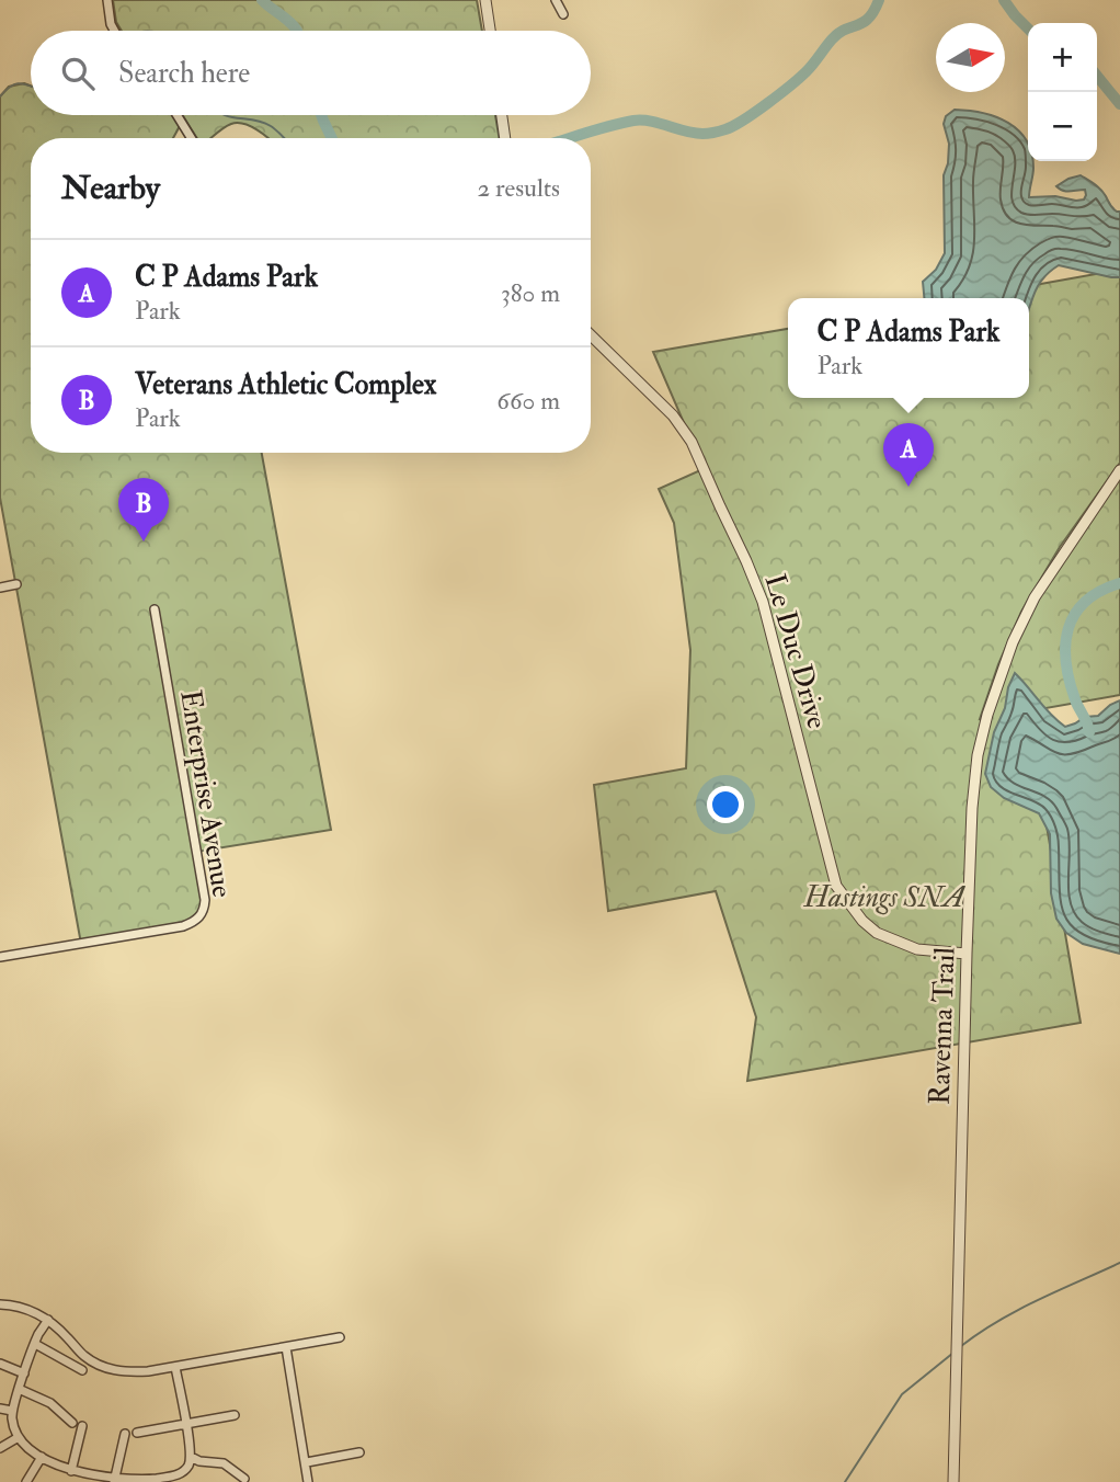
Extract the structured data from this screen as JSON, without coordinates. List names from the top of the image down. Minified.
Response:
{"streets":{"street":["Le Duc Drive","Enterprise Avenue","Ravenna Trail"]},"crossings":[["Le Duc Drive","Ravenna Trail"]],"parks":["Hastings SNA"],"north":"right","page":{"map_buttons":["+","−"],"search":"Search here","heading":["Nearby","2 results"],"list":[{"mark":"A","name":"C P Adams Park","note":"Park","value":"380 m"},{"mark":"B","name":"Veterans Athletic Complex","note":"Park","value":"660 m"}],"popup":["C P Adams Park","Park"],"pins":["A","B"]}}
